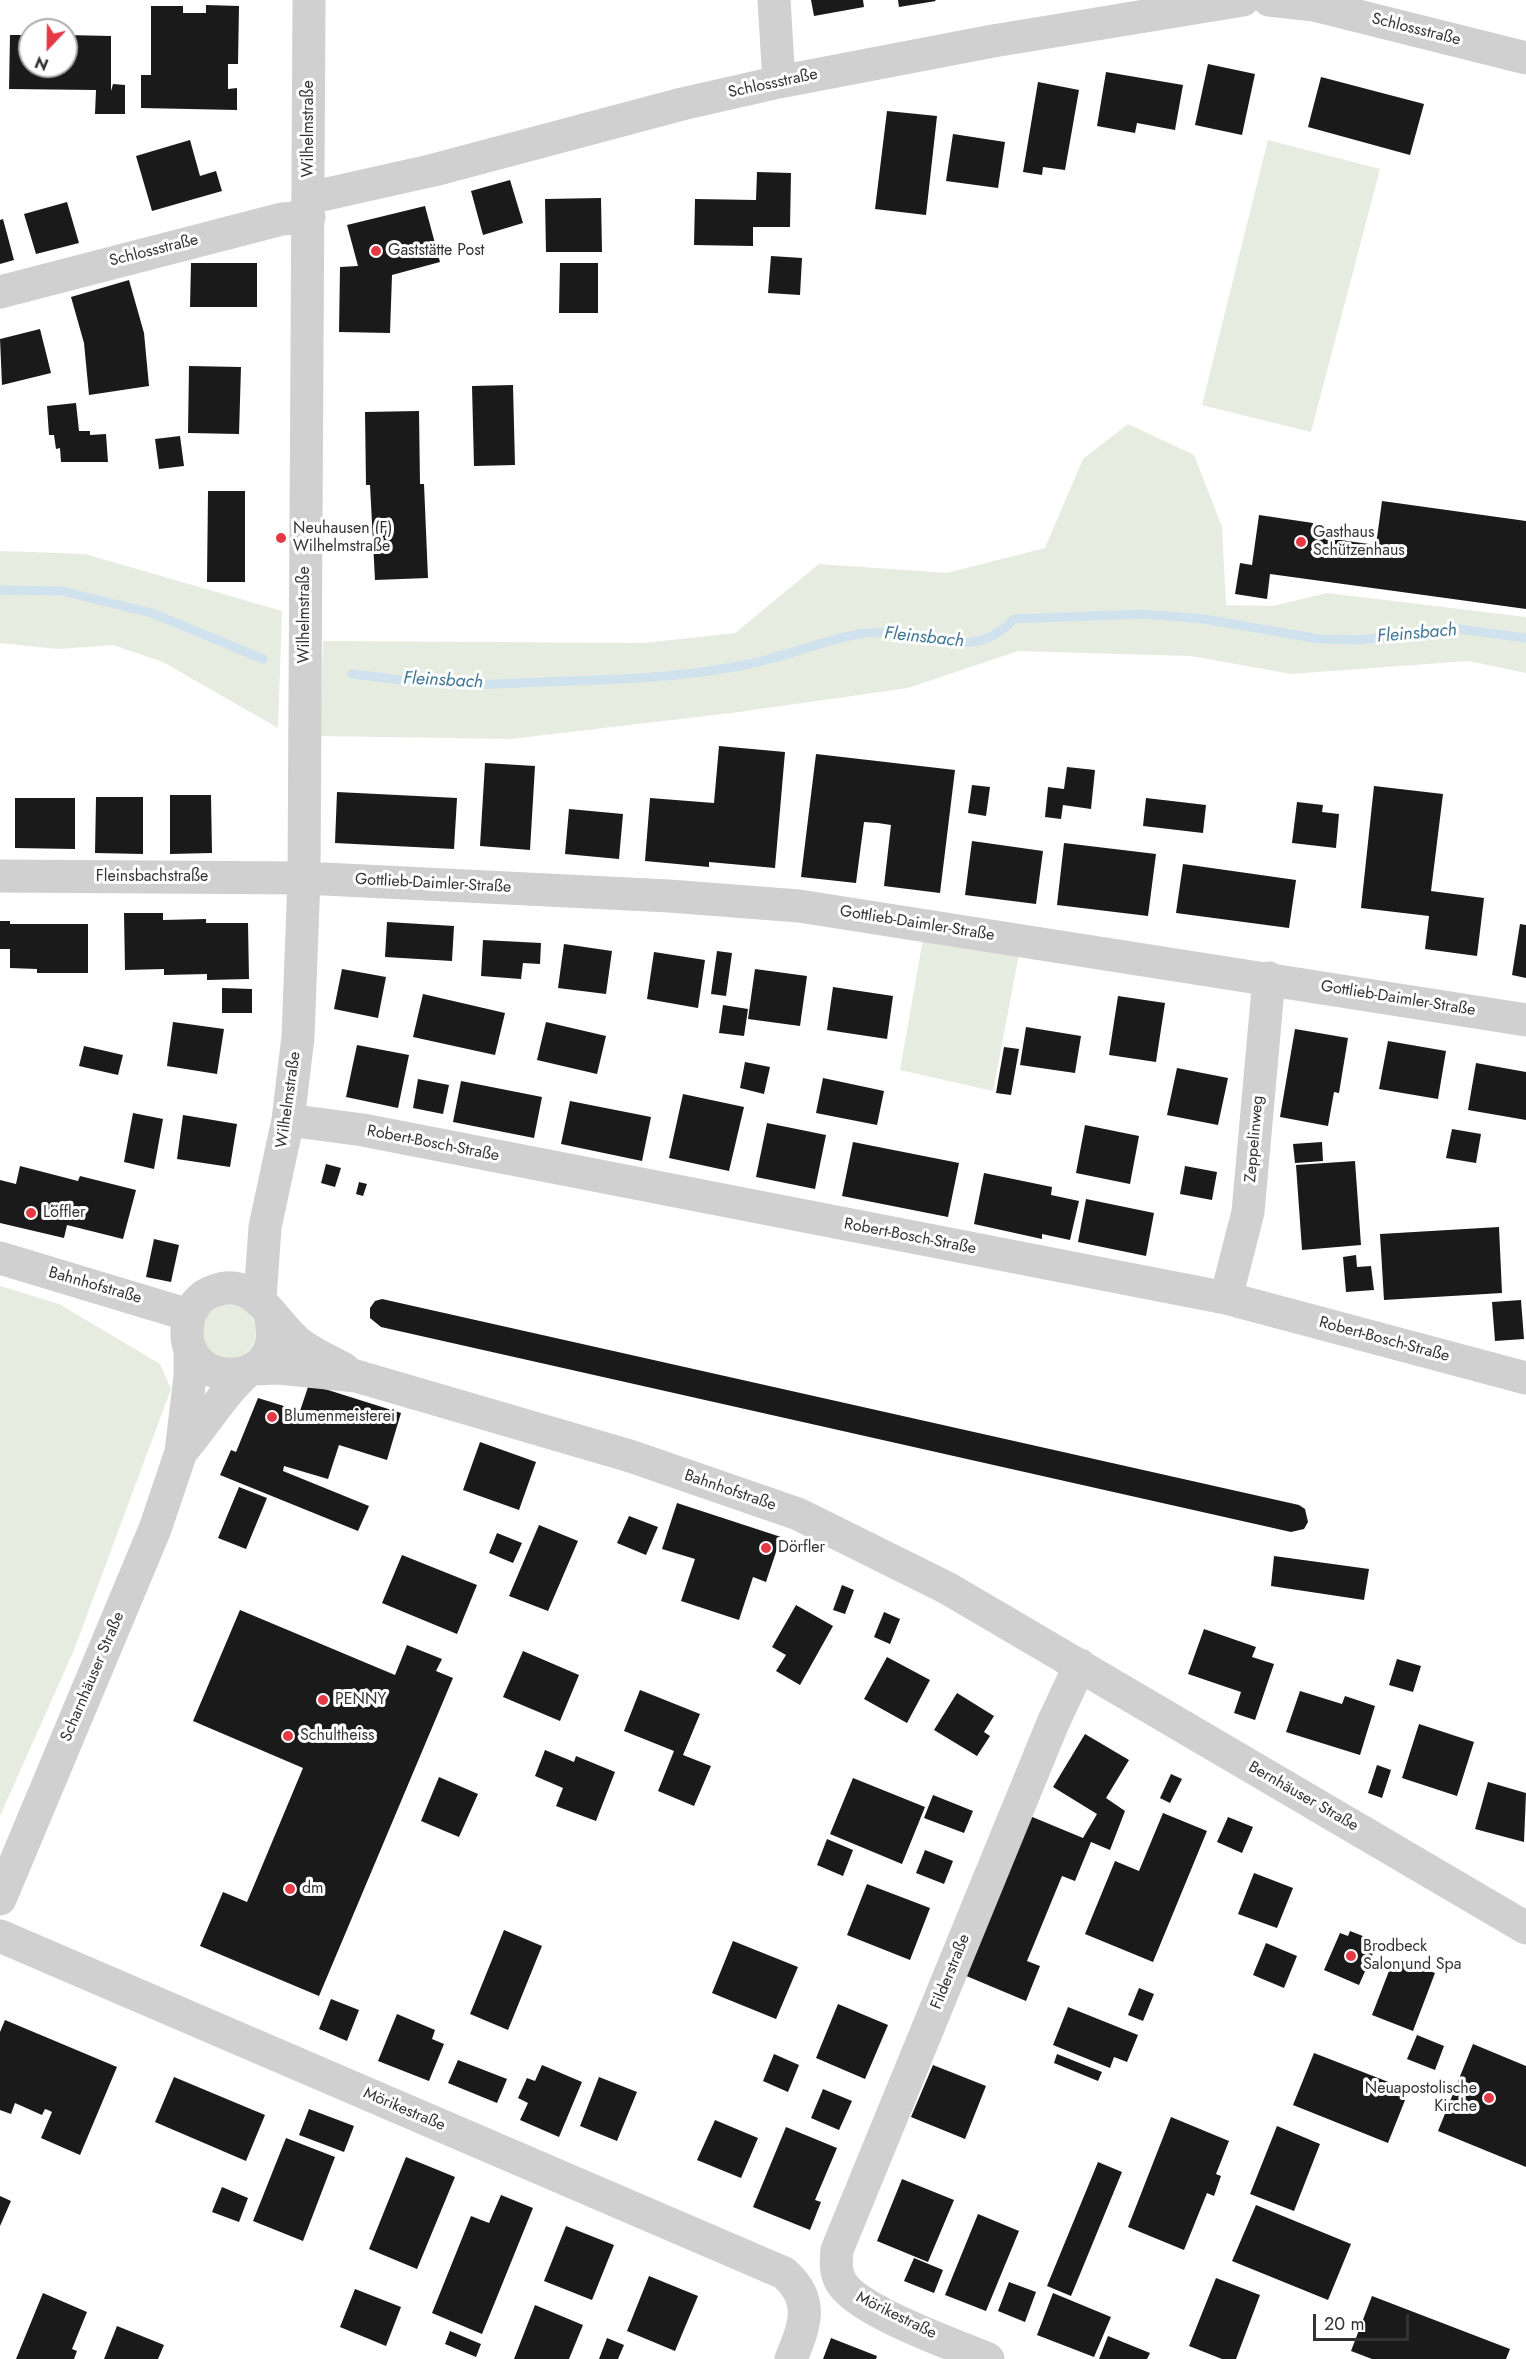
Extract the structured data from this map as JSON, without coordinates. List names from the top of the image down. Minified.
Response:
{"streets":{"street":["Schlossstraße","Wilhelmstraße","Fleinsbachstraße","Gottlieb-Daimler-Straße","Zeppelinweg","Robert-Bosch-Straße","Bahnhofstraße","Scharnhäuser Straße","Bernhäuser Straße","Filderstraße","Mörikestraße"]},"crossings":[["Schlossstraße","Wilhelmstraße"],["Wilhelmstraße","Fleinsbachstraße"],["Wilhelmstraße","Gottlieb-Daimler-Straße"],["Wilhelmstraße","Robert-Bosch-Straße"],["Wilhelmstraße","Bahnhofstraße"],["Wilhelmstraße","Scharnhäuser Straße"],["Fleinsbachstraße","Gottlieb-Daimler-Straße"],["Gottlieb-Daimler-Straße","Zeppelinweg"],["Zeppelinweg","Robert-Bosch-Straße"],["Bahnhofstraße","Scharnhäuser Straße"],["Bahnhofstraße","Bernhäuser Straße"],["Bahnhofstraße","Filderstraße"],["Bernhäuser Straße","Filderstraße"],["Filderstraße","Mörikestraße"]],"water":["Fleinsbach"],"places":["Gaststätte Post","Neuhausen (F) Wilhelmstraße","Gasthaus Schützenhaus","Löffler","Blumenmeisterei","Dörfler","PENNY","Schultheiss","dm","Brodbeck Salon und Spa","Neuapostolische Kirche"],"scale_bar":"20 m","north":"bottom"}
